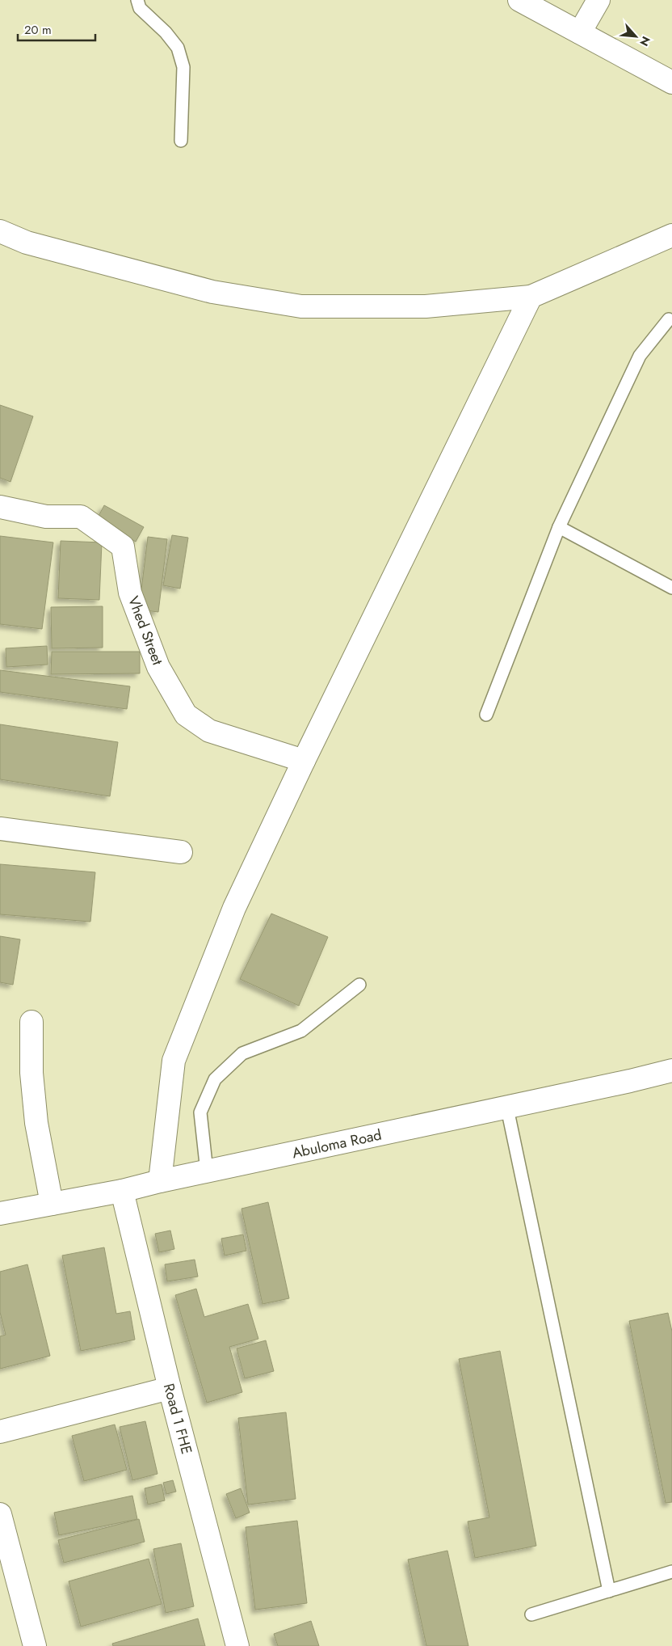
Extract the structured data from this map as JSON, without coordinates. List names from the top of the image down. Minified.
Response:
{"streets":{"street":["Vhed Street","Abuloma Road","Road 1 FHE"]},"crossings":[["Abuloma Road","Road 1 FHE"]],"scale_bar":"20 m","north":"bottom right"}
